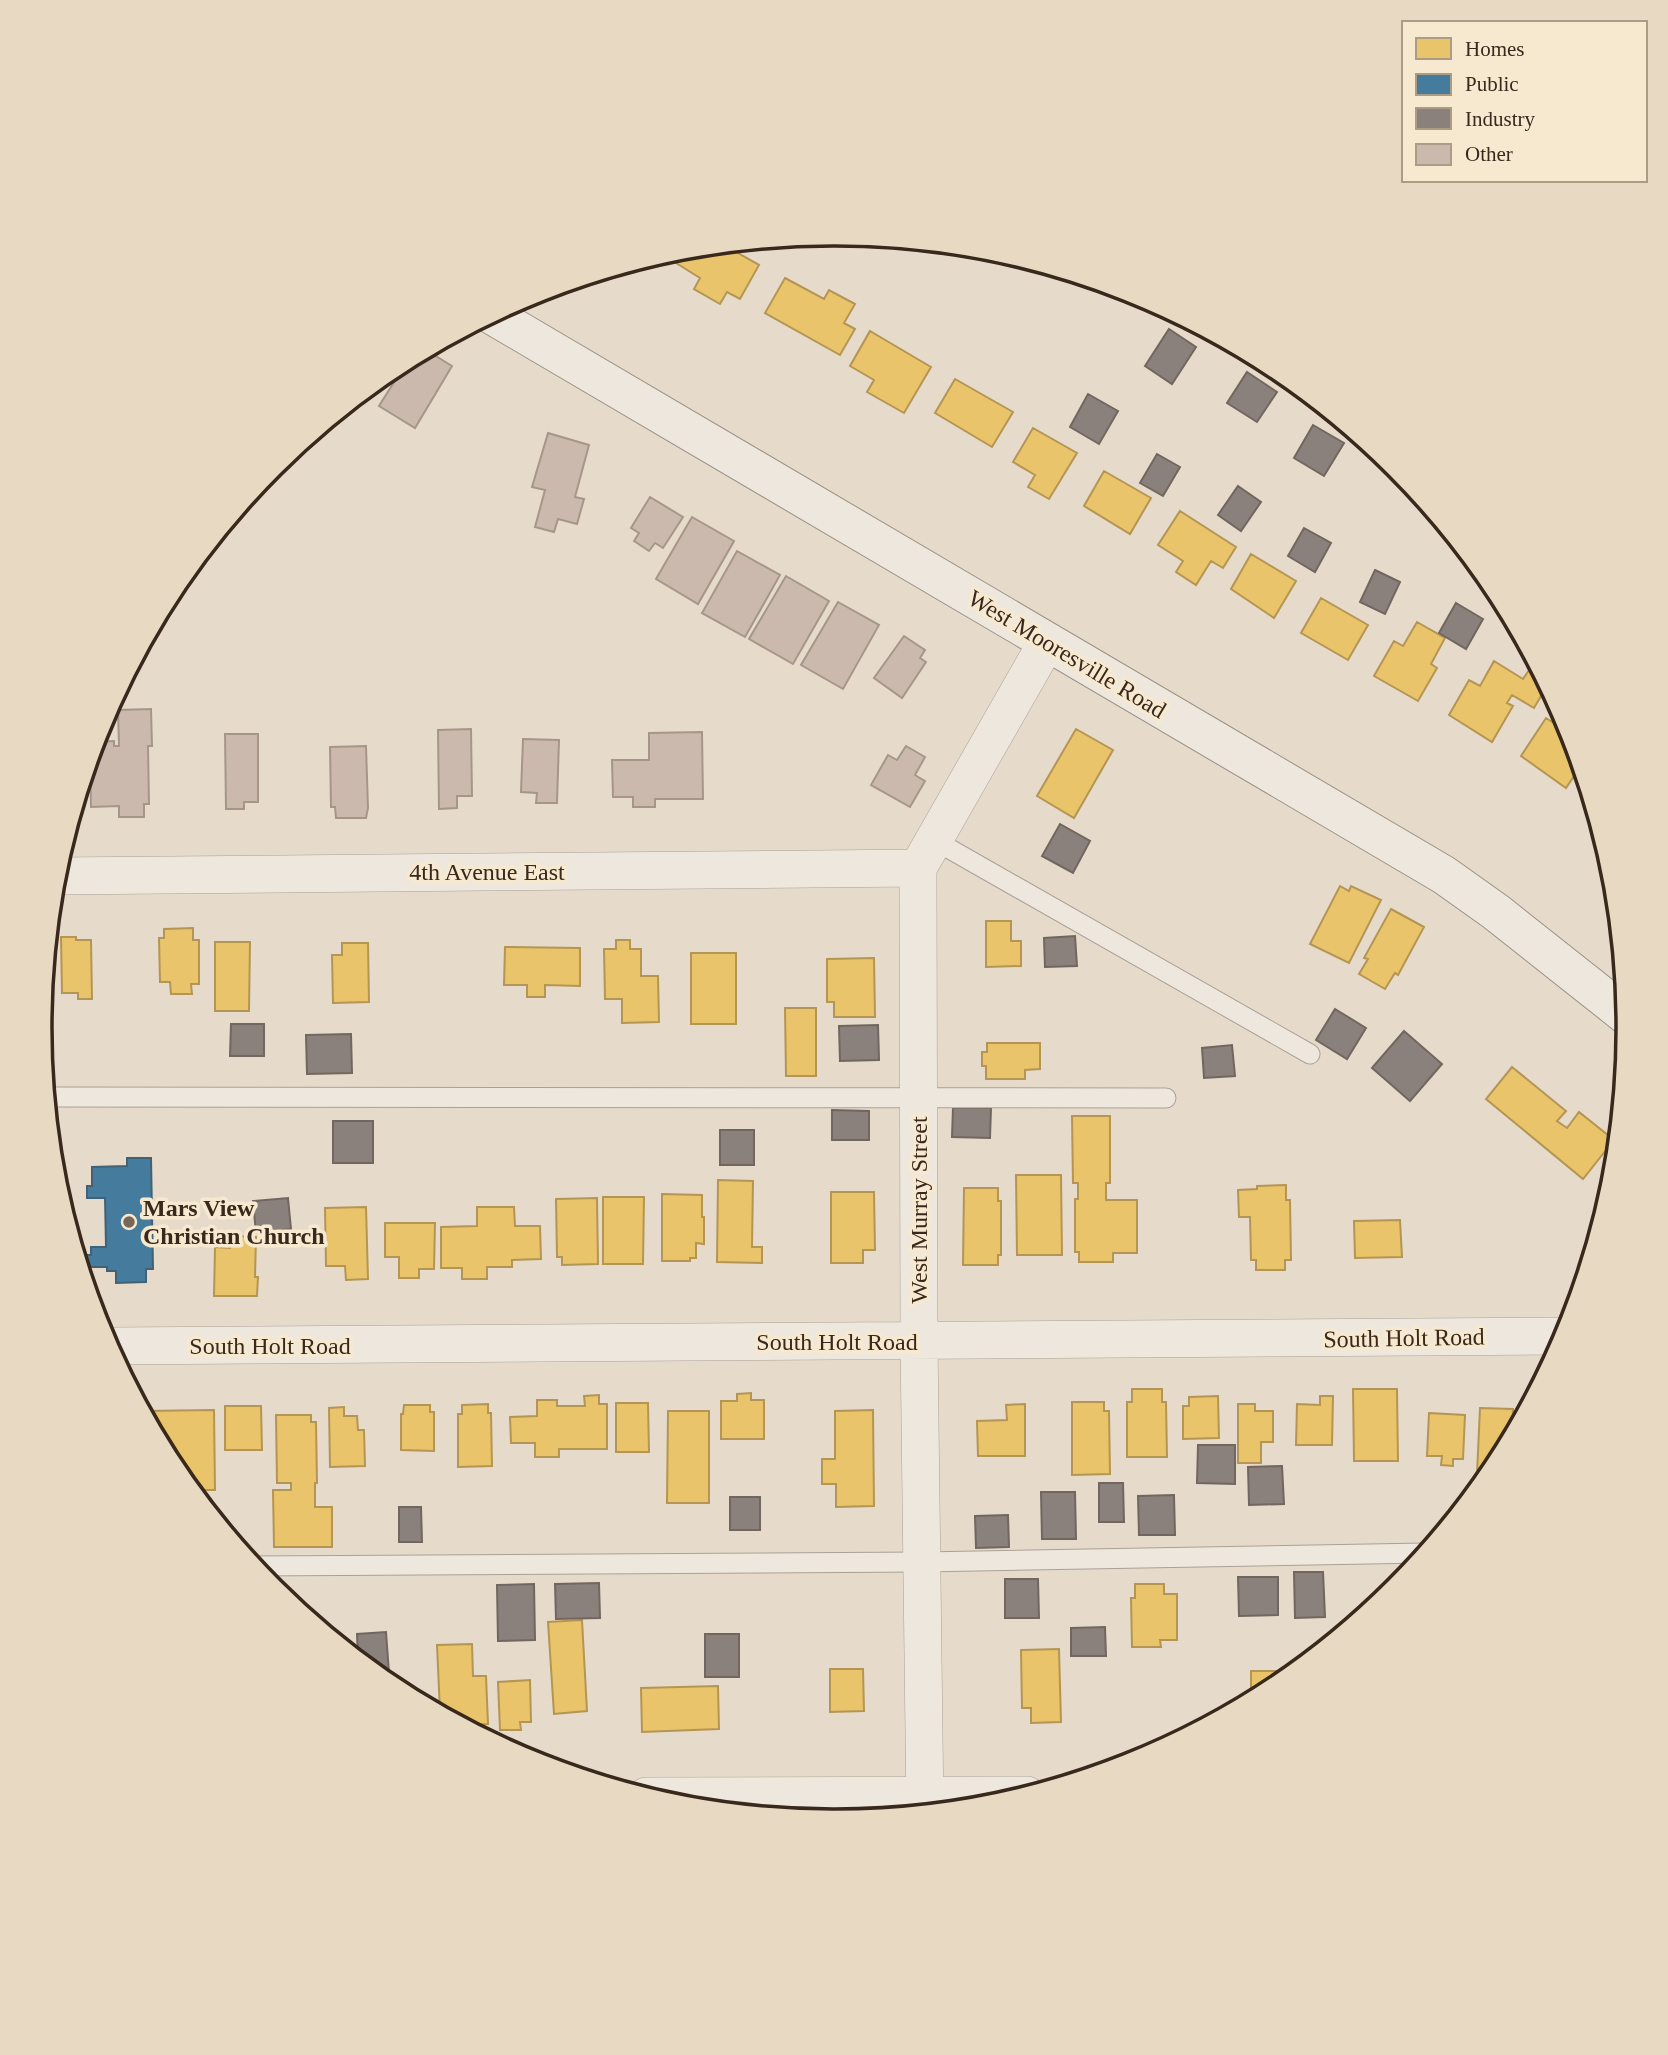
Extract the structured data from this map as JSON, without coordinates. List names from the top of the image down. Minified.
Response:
{"streets":{"main road":["West Mooresville Road"],"street":["4th Avenue East","West Murray Street","South Holt Road"]},"crossings":[["West Mooresville Road","West Murray Street"],["4th Avenue East","West Murray Street"],["West Murray Street","South Holt Road"]],"places":["Mars View Christian Church"],"legend":["Homes","Public","Industry","Other"]}
